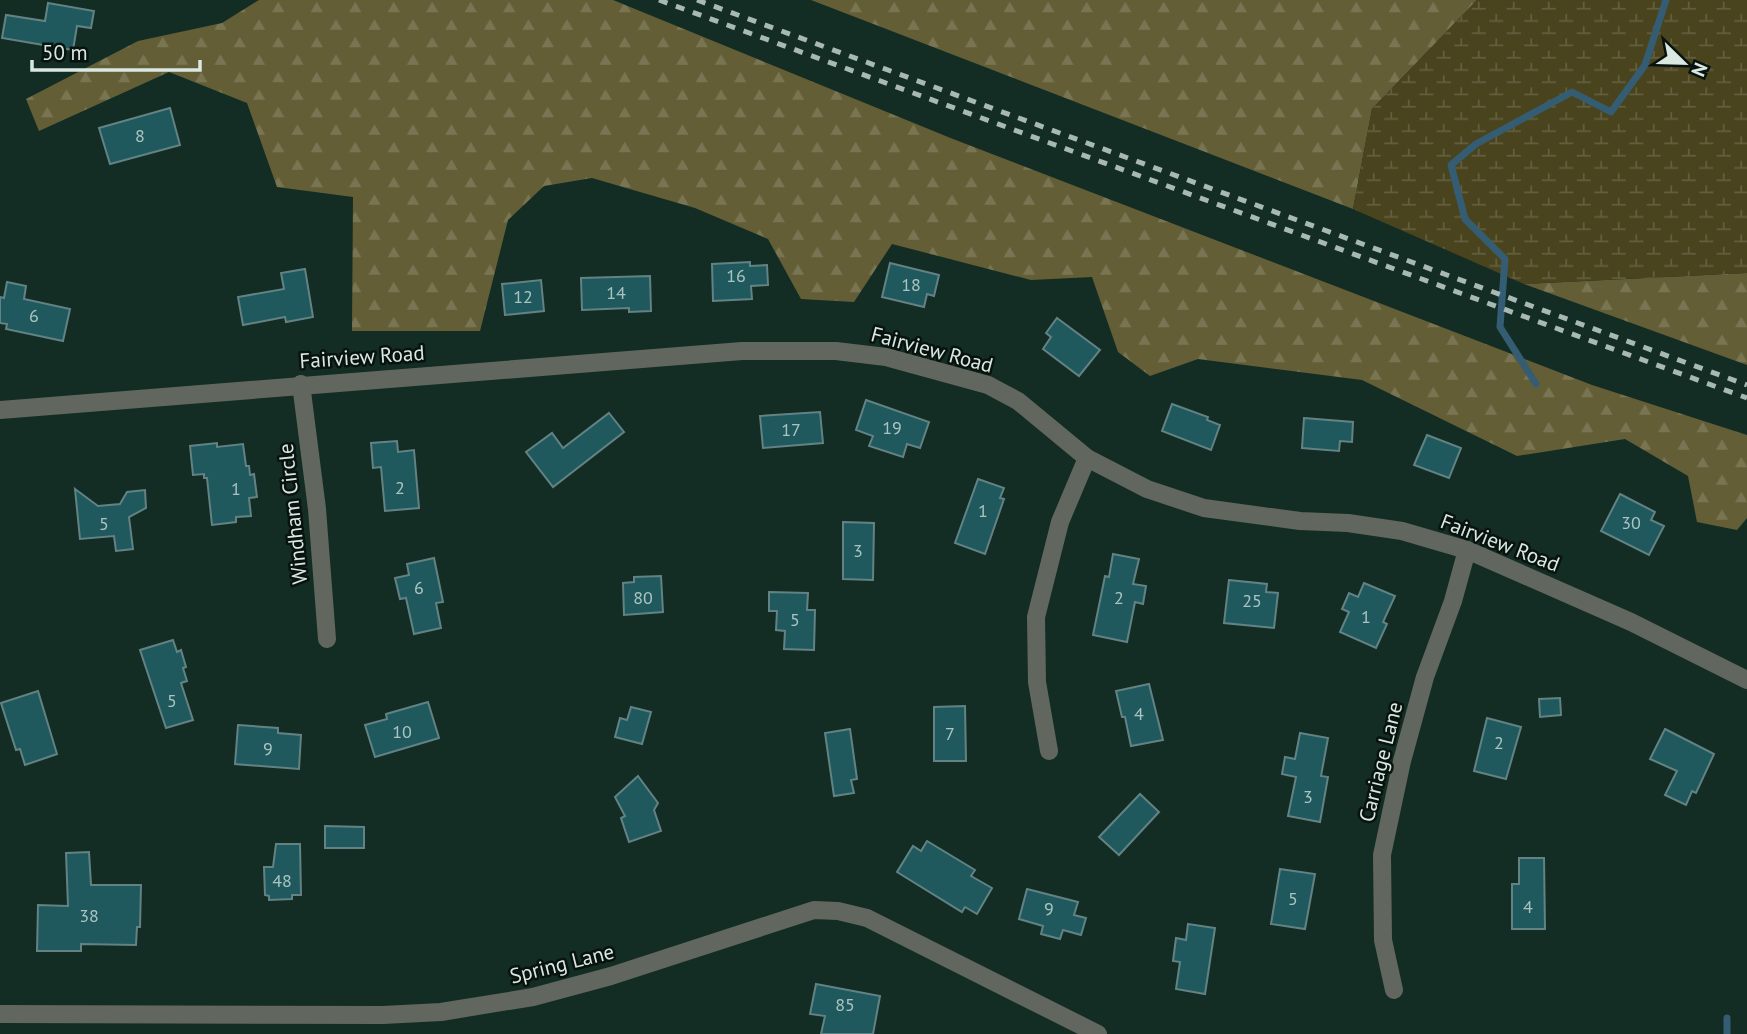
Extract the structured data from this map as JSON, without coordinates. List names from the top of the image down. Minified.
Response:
{"streets":{"street":["Fairview Road","Windham Circle","Carriage Lane","Spring Lane"]},"crossings":[["Fairview Road","Windham Circle"],["Fairview Road","Carriage Lane"]],"house_numbers":["8","16","18","14","12","6","19","17","2","1","1","30","5","3","6","80","2","25","1","5","5","4","10","7","2","9","3","48","5","4","9","38","85"],"scale_bar":"50 m","north":"bottom right"}
